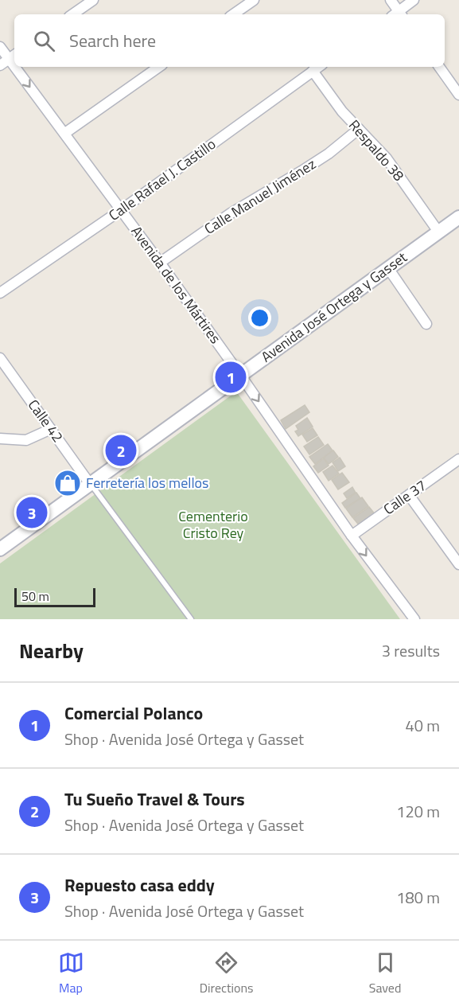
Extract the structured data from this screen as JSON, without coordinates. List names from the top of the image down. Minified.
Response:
{"streets":{"main road":["Avenida José Ortega y Gasset"],"street":["Respaldo 38","Calle Rafael J. Castillo","Calle Manuel Jiménez","Avenida de los Mártires","Calle 42","Calle 37"]},"crossings":[["Respaldo 38","Calle Rafael J. Castillo"],["Respaldo 38","Calle Manuel Jiménez"],["Respaldo 38","Avenida José Ortega y Gasset"],["Calle Rafael J. Castillo","Avenida de los Mártires"],["Calle Manuel Jiménez","Avenida de los Mártires"],["Avenida de los Mártires","Avenida José Ortega y Gasset"],["Avenida de los Mártires","Calle 37"],["Avenida José Ortega y Gasset","Calle 42"]],"one_way":["Avenida de los Mártires"],"parks":["Cementerio Cristo Rey"],"places":{"shop":["Ferretería los mellos"]},"scale_bar":"50 m","page":{"search":"Search here","pins":["1","2","3"],"scale":"50 m","heading":["Nearby","3 results"],"list":[{"mark":"1","name":"Comercial Polanco","note":"Shop · Avenida José Ortega y Gasset","value":"40 m"},{"mark":"2","name":"Tu Sueño Travel & Tours","note":"Shop · Avenida José Ortega y Gasset","value":"120 m"},{"mark":"3","name":"Repuesto casa eddy","note":"Shop · Avenida José Ortega y Gasset","value":"180 m"}],"nav":["Map","Directions","Saved"]}}
